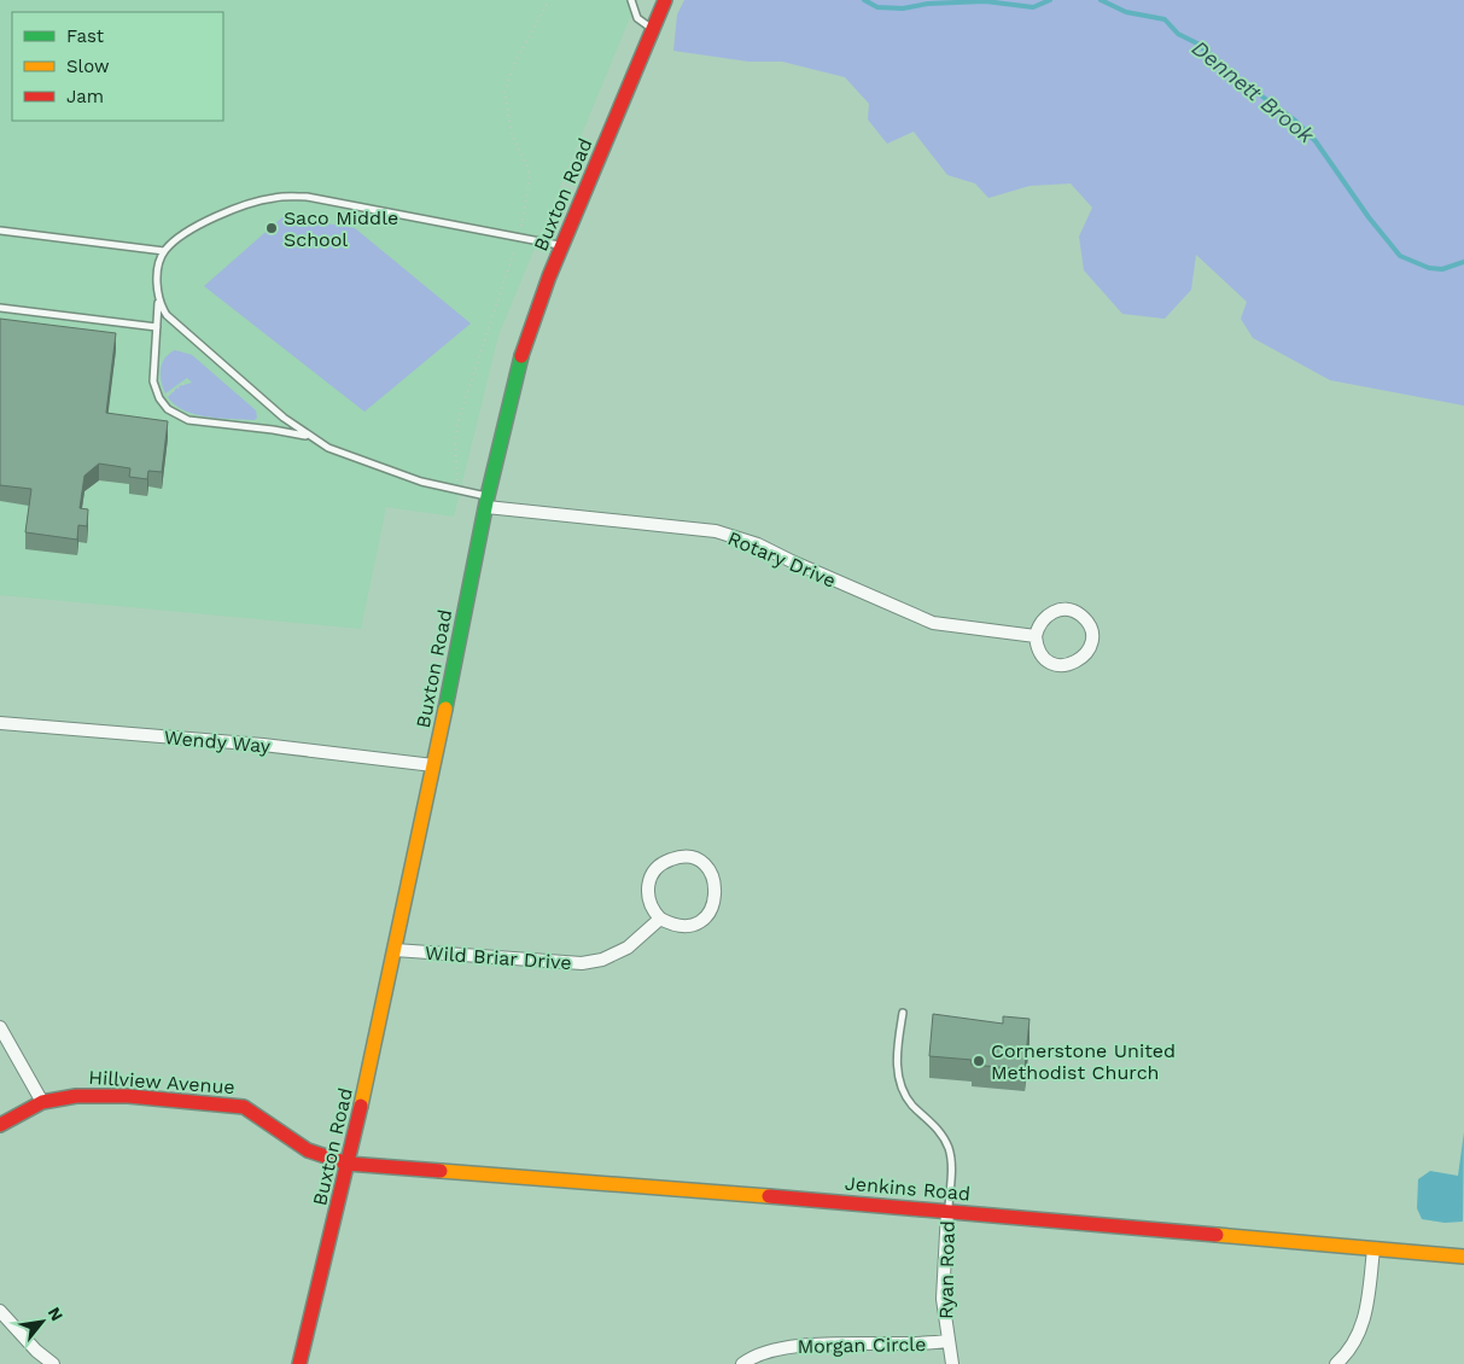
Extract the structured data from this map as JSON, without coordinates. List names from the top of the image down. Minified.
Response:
{"streets":{"street":["Buxton Road","Rotary Drive","Wendy Way","Wild Briar Drive","Hillview Avenue","Jenkins Road","Ryan Road","Morgan Circle"]},"crossings":[["Buxton Road","Rotary Drive"],["Buxton Road","Wendy Way"],["Buxton Road","Wild Briar Drive"],["Buxton Road","Hillview Avenue"],["Buxton Road","Jenkins Road"],["Hillview Avenue","Jenkins Road"],["Jenkins Road","Ryan Road"],["Ryan Road","Morgan Circle"]],"water":["Dennett Brook"],"places":["Saco Middle School","Cornerstone United Methodist Church"],"legend":["Fast","Slow","Jam"],"north":"top right"}
